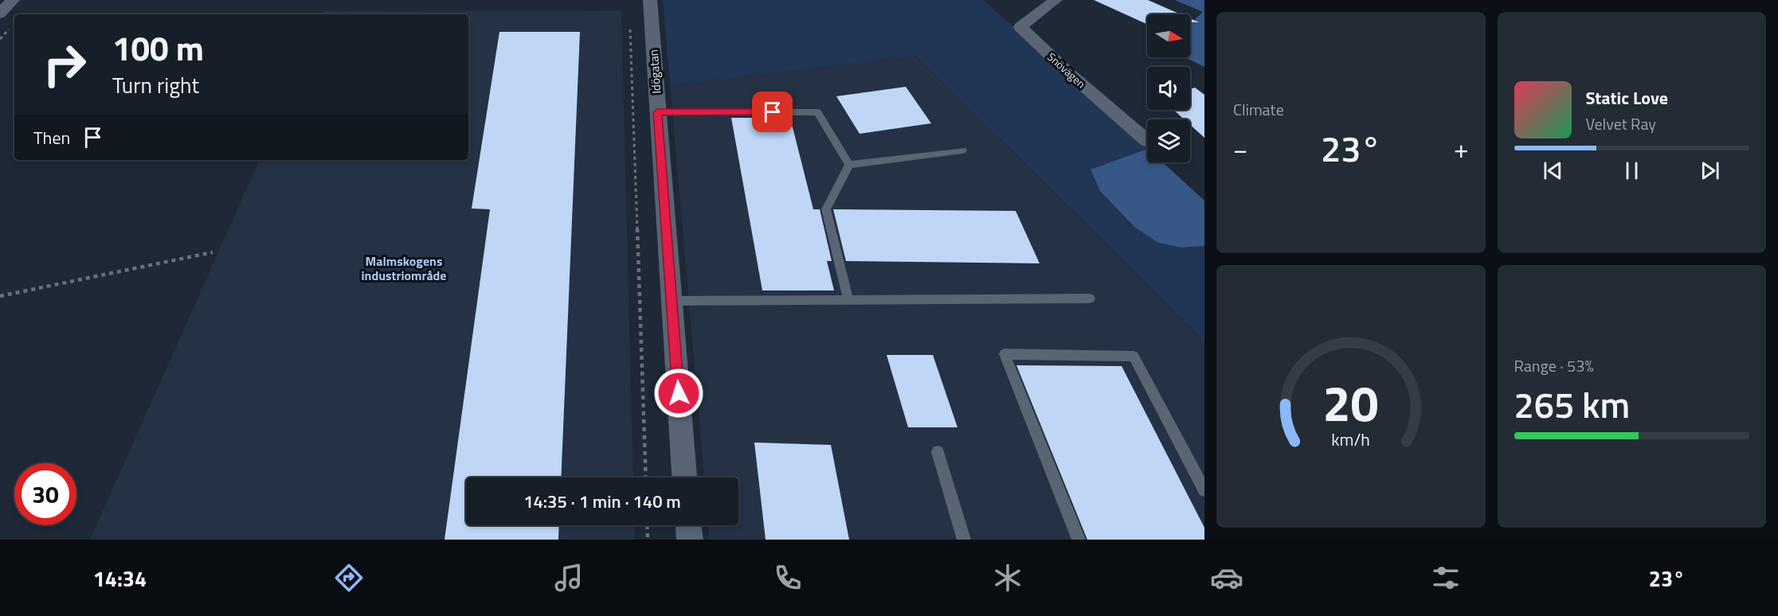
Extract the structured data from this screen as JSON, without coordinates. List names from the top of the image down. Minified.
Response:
{"streets":{"street":["Snövägen","Idögatan"]},"districts":["Malmskogens industriområde"],"north":"right","page":{"tile":["Climate",["Range · 53%","265 km"]],"turn":["100 m","Turn right"],"song":["Static Love","Velvet Ray"],"then":"Then","heat":["−","23°","+"],"limit":"30","trip":"14:35 · 1 min · 140 m","tabs":["14:34","23°"],"gauge":["20","km/h"]}}
